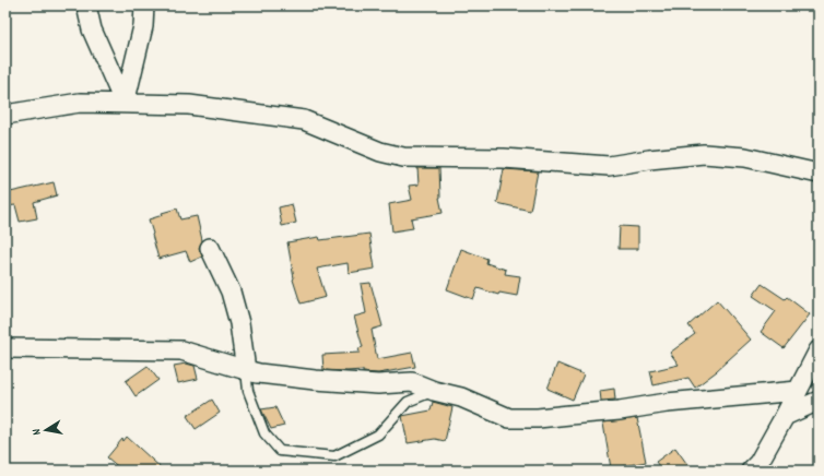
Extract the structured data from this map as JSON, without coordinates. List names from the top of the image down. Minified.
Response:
{"north":"left"}
